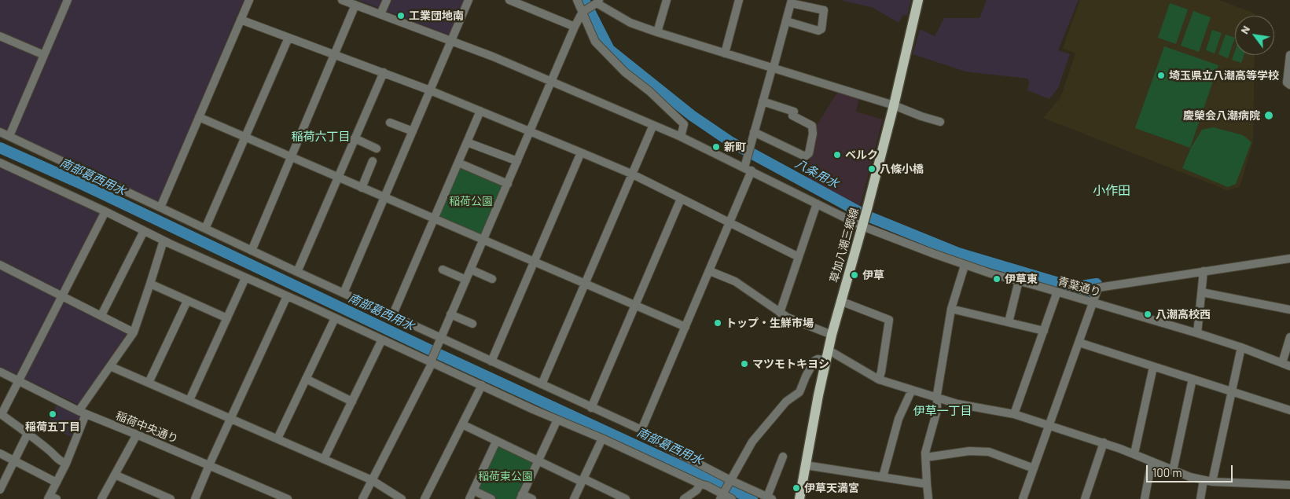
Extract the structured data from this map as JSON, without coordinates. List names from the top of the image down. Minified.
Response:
{"streets":{"main road":["草加八潮三郷線"],"street":["青葉通り","稲荷中央通り"]},"crossings":[["草加八潮三郷線","青葉通り"]],"districts":["稲荷六丁目","小作田","伊草一丁目"],"water":["八条用水","南部葛西用水"],"parks":["稲荷公園","稲荷東公園"],"places":["工業団地南","埼玉県立八潮高等学校","慶榮会八潮病院","新町","ベルク","八條小橋","伊草","伊草東","八潮高校西","トップ・生鮮市場","マツモトキヨシ","稲荷五丁目","伊草天満宮"],"scale_bar":"100 m","north":"top left"}
